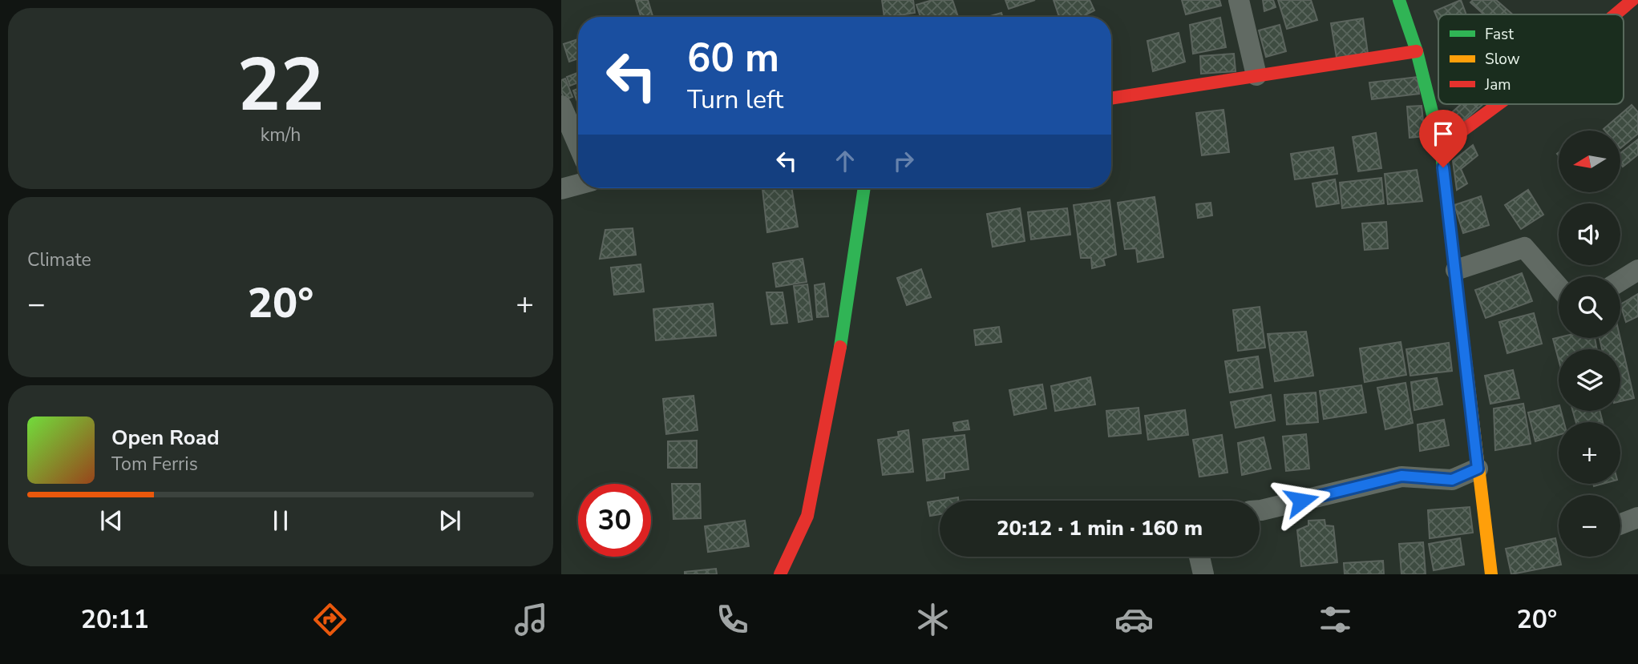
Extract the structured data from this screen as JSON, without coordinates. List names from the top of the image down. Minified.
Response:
{"legend":["Fast","Slow","Jam"],"north":"left","page":{"tile":[["22","km/h"],"Climate"],"turn":["60 m","Turn left"],"map_buttons":["+","−"],"heat":["−","20°","+"],"song":["Open Road","Tom Ferris"],"limit":"30","trip":"20:12 · 1 min · 160 m","tabs":["20:11","20°"]}}
